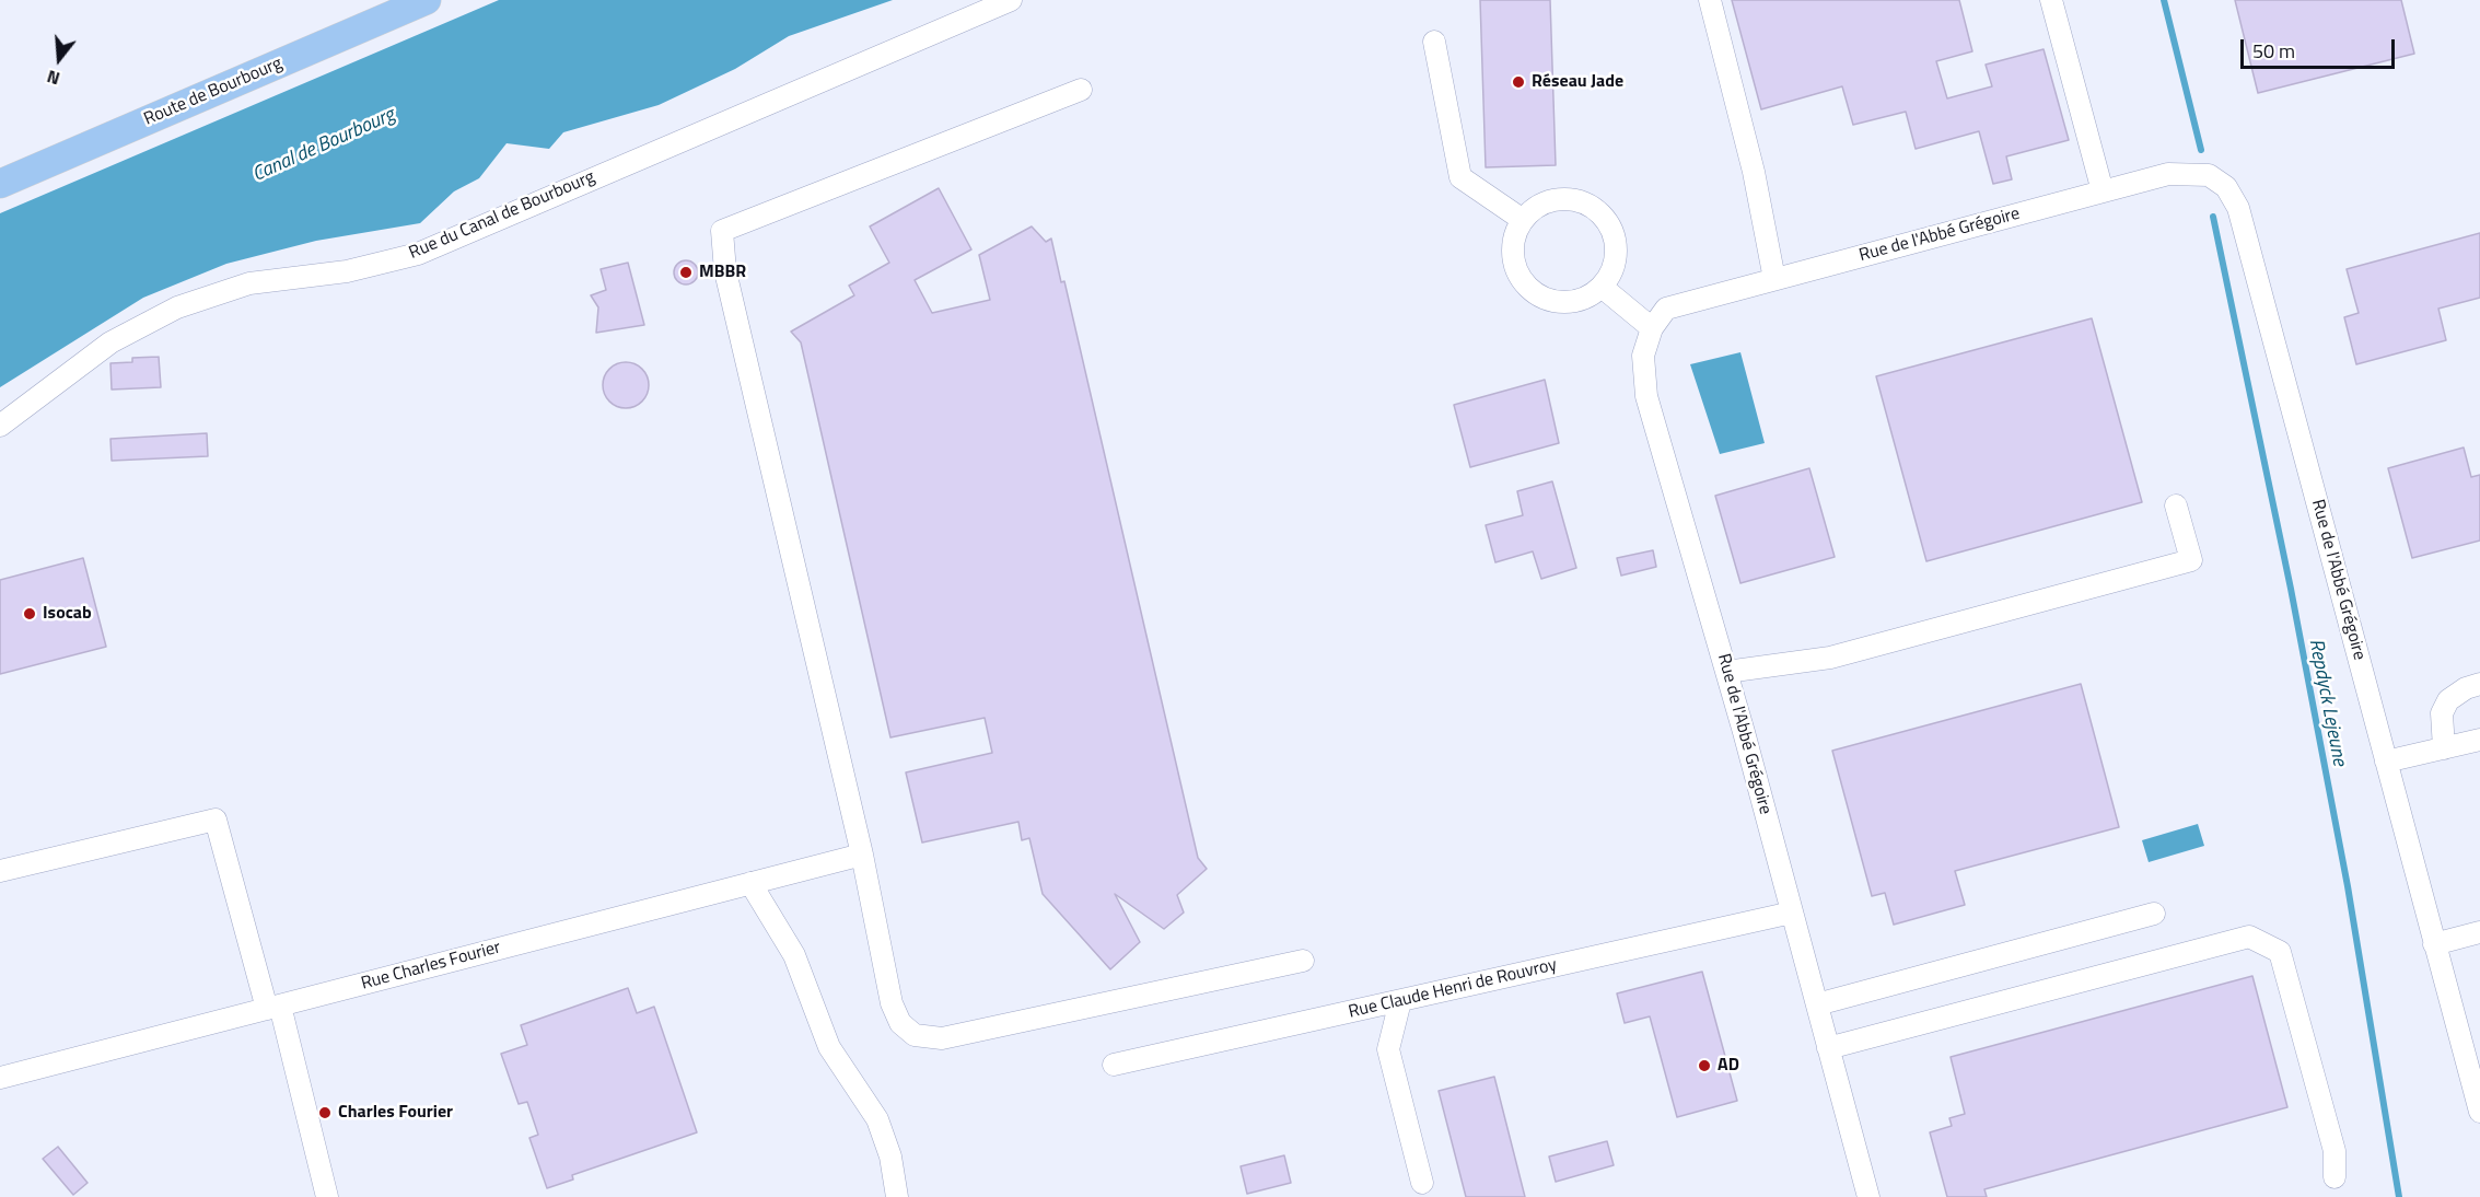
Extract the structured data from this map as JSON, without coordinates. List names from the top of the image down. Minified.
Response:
{"streets":{"main road":["Route de Bourbourg"],"street":["Rue du Canal de Bourbourg","Rue de l'Abbé Grégoire","Rue Charles Fourier","Rue Claude Henri de Rouvroy"]},"crossings":[["Rue de l'Abbé Grégoire","Rue Claude Henri de Rouvroy"]],"water":["Canal de Bourbourg","Repdyck Lejeune"],"places":["Réseau Jade","MBBR","Isocab","AD","Charles Fourier"],"scale_bar":"50 m","north":"bottom"}
